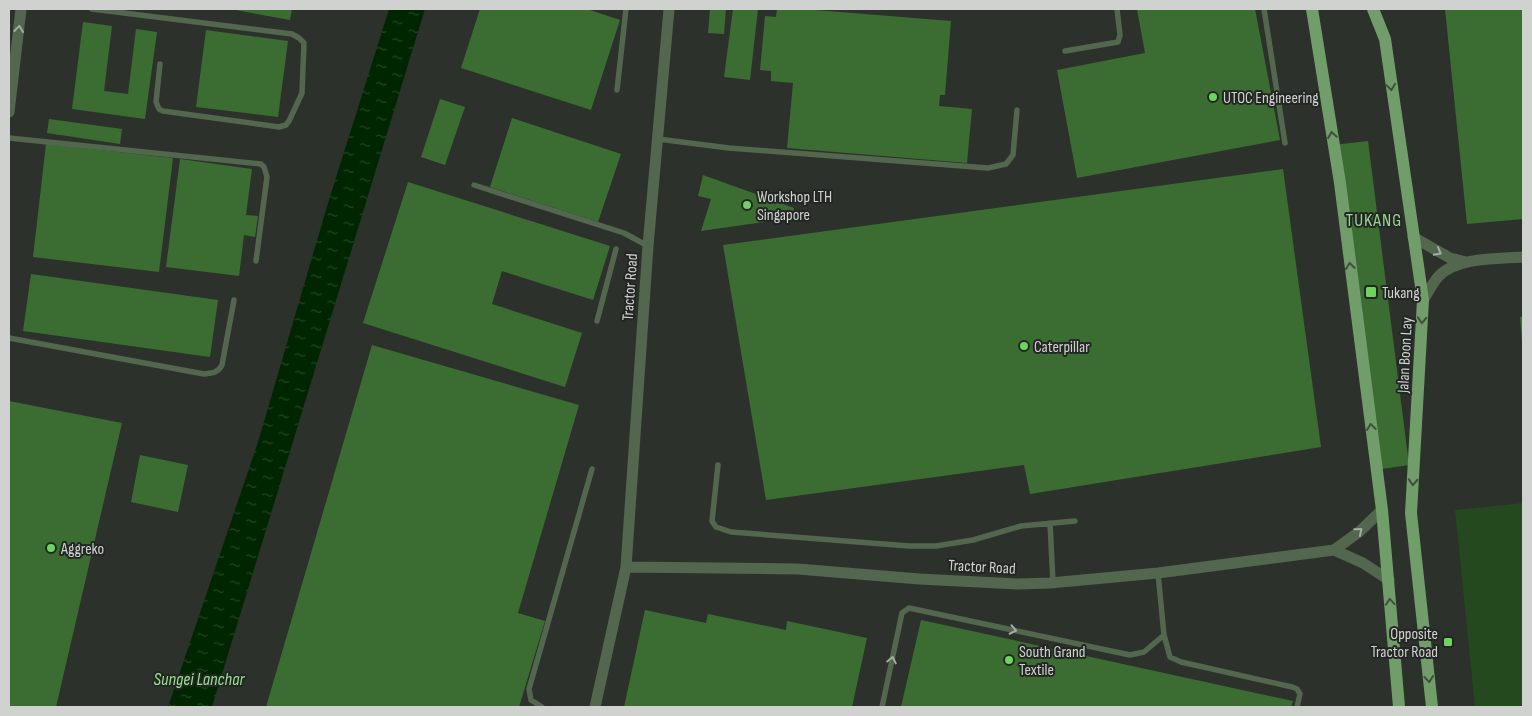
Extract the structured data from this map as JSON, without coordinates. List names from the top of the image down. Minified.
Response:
{"streets":{"main road":["Jalan Boon Lay"],"street":["Tractor Road"]},"districts":["TUKANG"],"water":["Sungei Lanchar"],"places":{"other":["UTOC Engineering","Workshop LTH Singapore","Caterpillar","Aggreko","South Grand Textile"],"transit":["Tukang","Opposite Tractor Road"]}}
